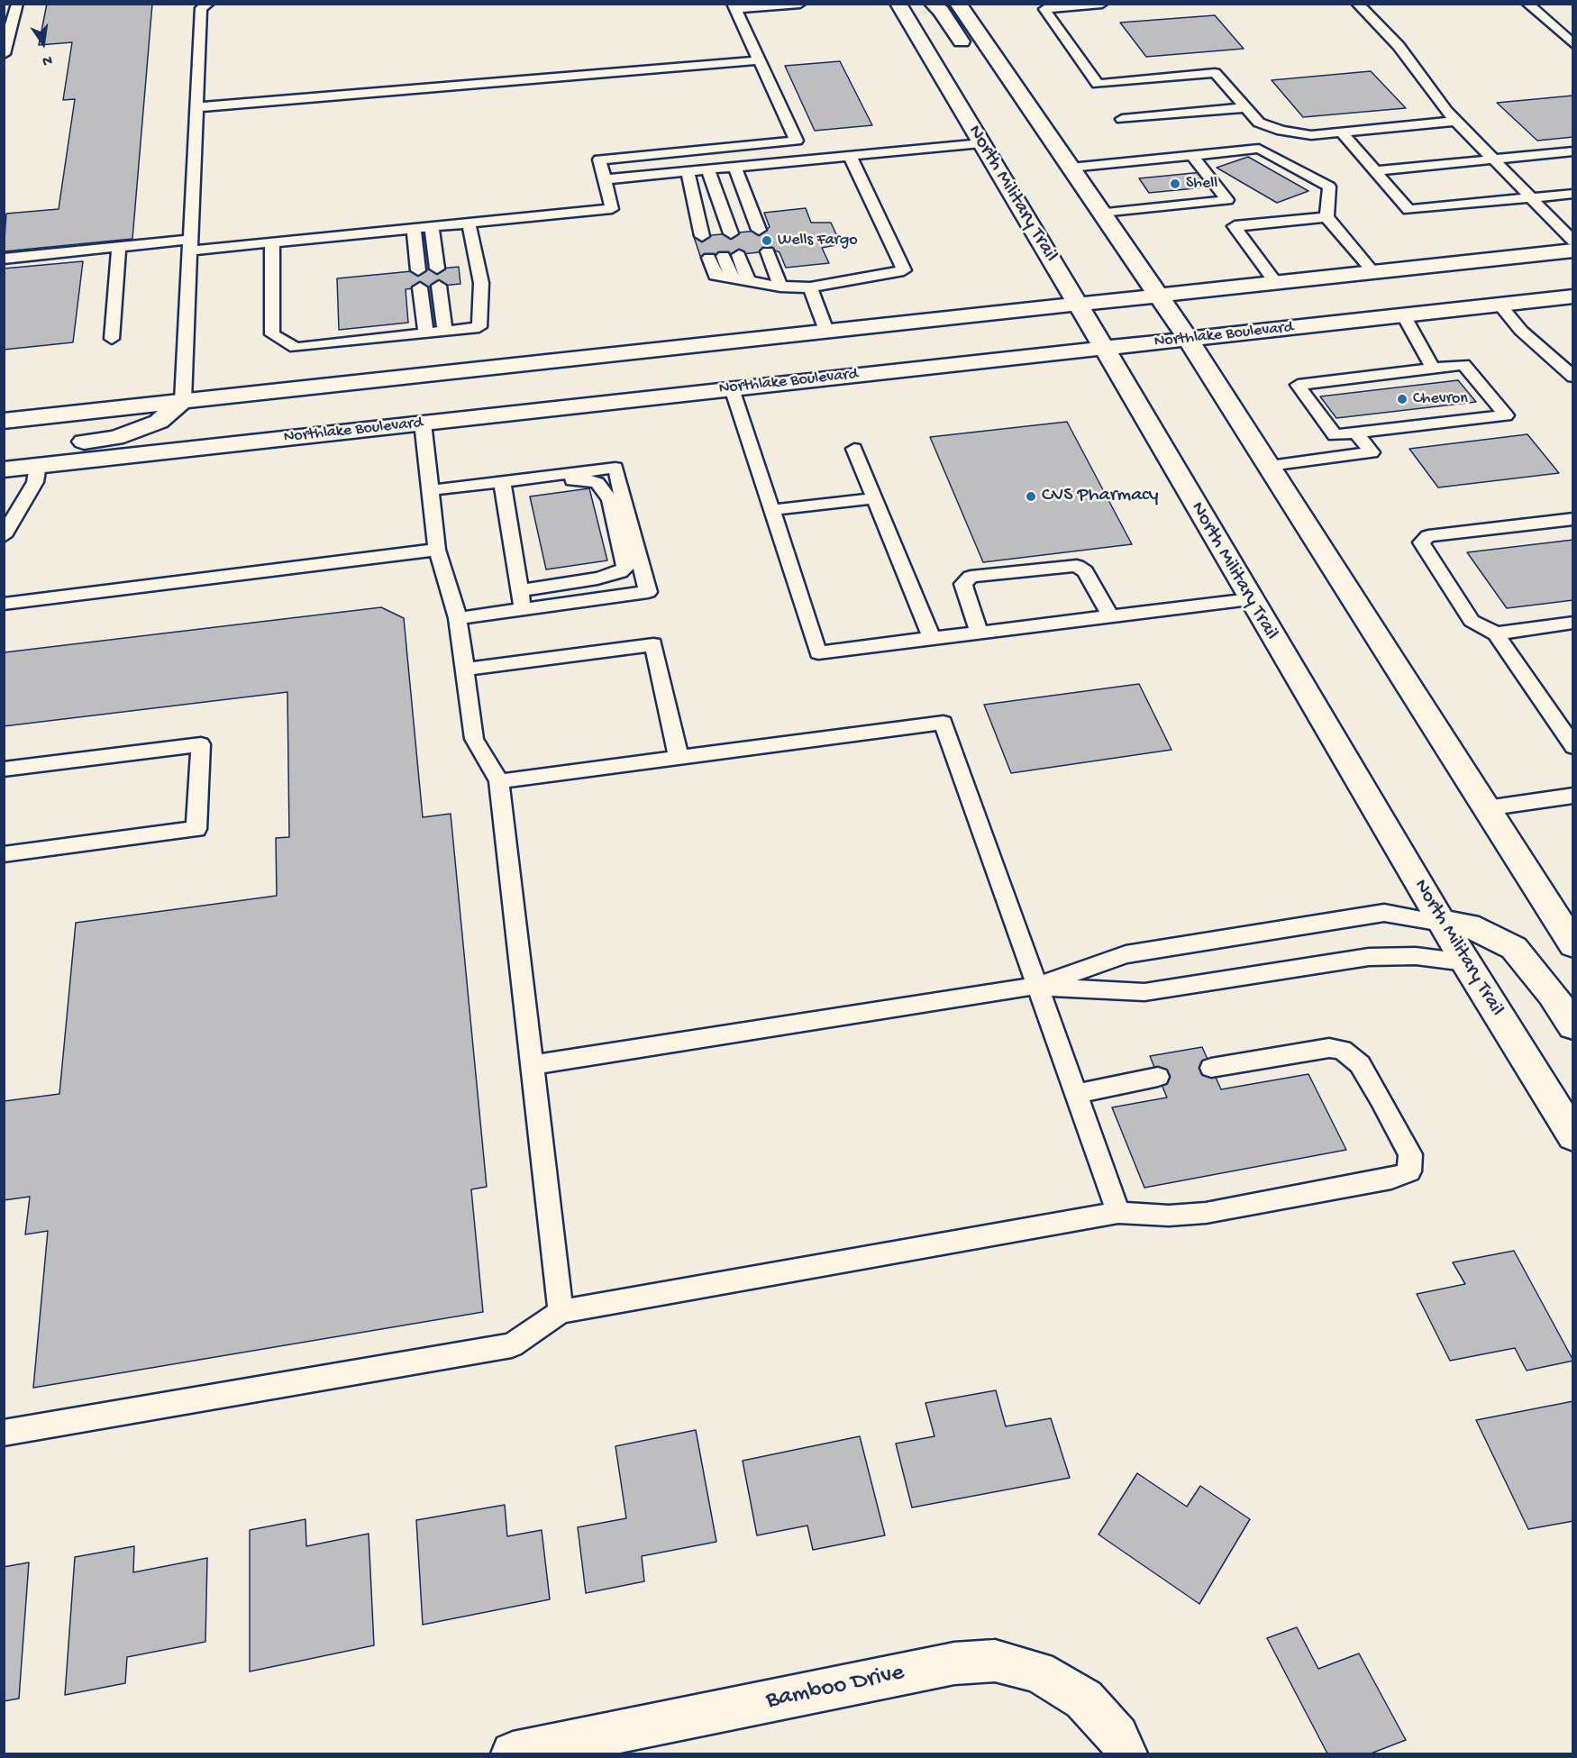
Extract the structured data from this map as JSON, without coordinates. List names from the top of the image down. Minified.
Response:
{"streets":{"main road":["North Military Trail","Northlake Boulevard","Bamboo Drive"]},"crossings":[["North Military Trail","Northlake Boulevard"]],"places":["Shell","Wells Fargo","Chevron","CVS Pharmacy"],"north":"bottom"}
